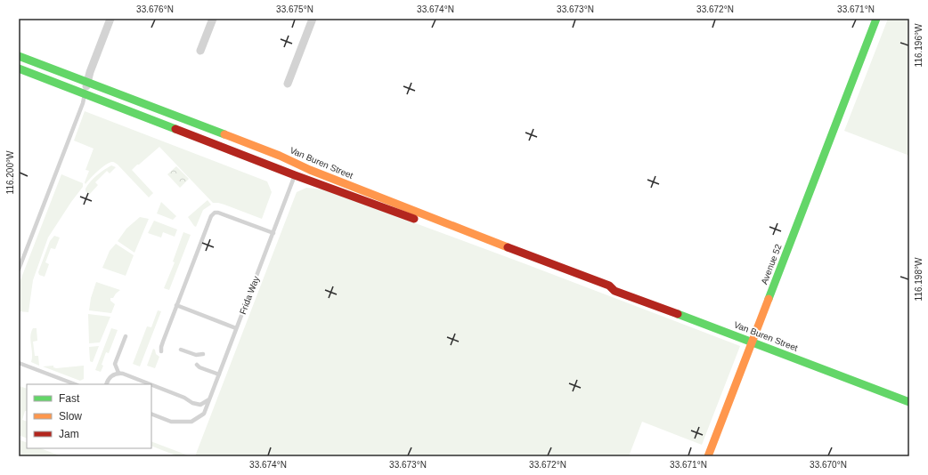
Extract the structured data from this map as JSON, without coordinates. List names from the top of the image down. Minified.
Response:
{"streets":{"street":["Van Buren Street","Avenue 52"],"lane":["Frida Way"]},"crossings":[["Van Buren Street","Avenue 52"],["Van Buren Street","Frida Way"]],"legend":["Fast","Slow","Jam"],"coordinates":["33.676°N","33.675°N","33.674°N","33.673°N","33.672°N","33.671°N","116.196°W","116.200°W","116.198°W","33.670°N"]}
